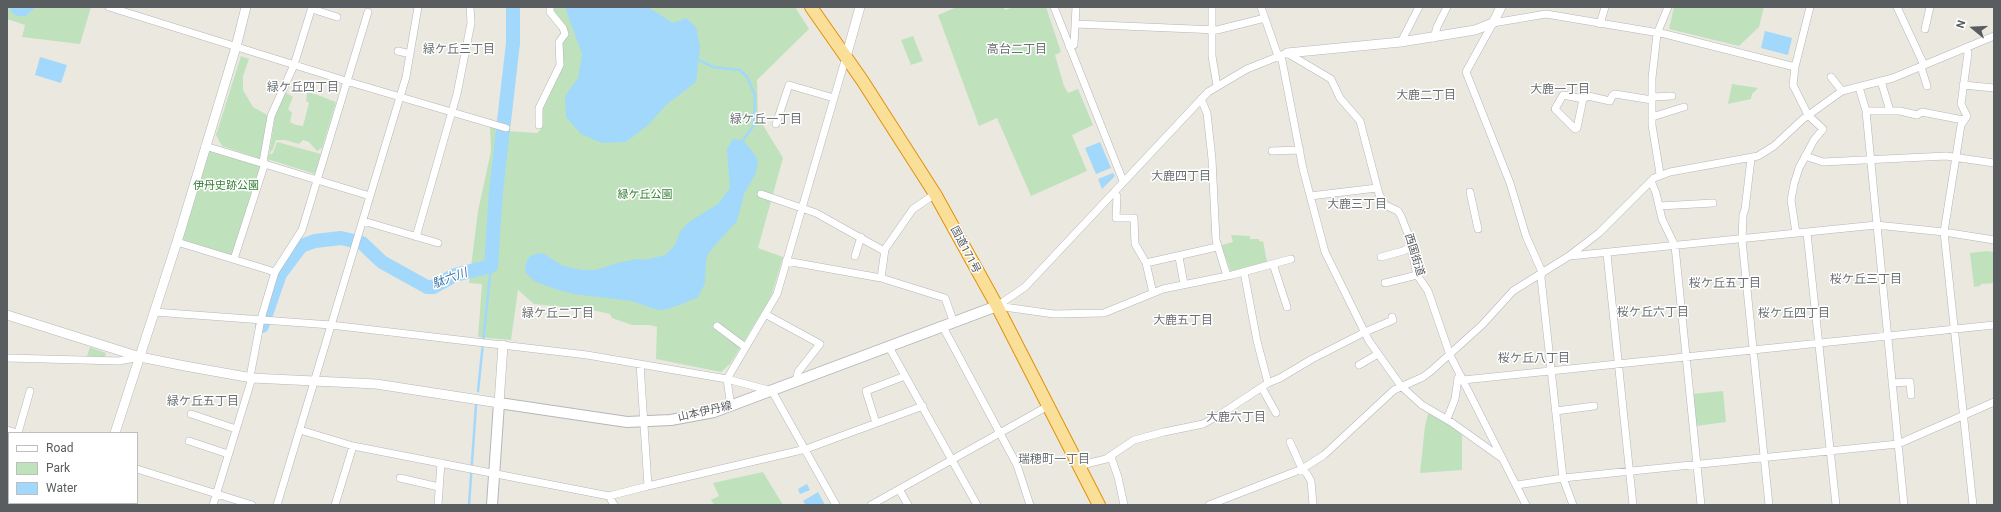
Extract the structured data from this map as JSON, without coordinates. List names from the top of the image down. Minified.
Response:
{"streets":{"highway":["国道171号"],"main road":["山本伊丹線"],"street":["西国街道"]},"crossings":[["国道171号","山本伊丹線"]],"districts":["緑ケ丘三丁目","高台二丁目","緑ケ丘四丁目","大鹿一丁目","大鹿二丁目","緑ケ丘一丁目","大鹿四丁目","大鹿三丁目","桜ケ丘三丁目","桜ケ丘五丁目","桜ケ丘六丁目","緑ケ丘二丁目","桜ケ丘四丁目","大鹿五丁目","桜ケ丘八丁目","緑ケ丘五丁目","大鹿六丁目","瑞穂町一丁目"],"water":["駄六川"],"parks":["伊丹史跡公園","緑ケ丘公園"],"legend":["Road","Park","Water"],"north":"left"}
